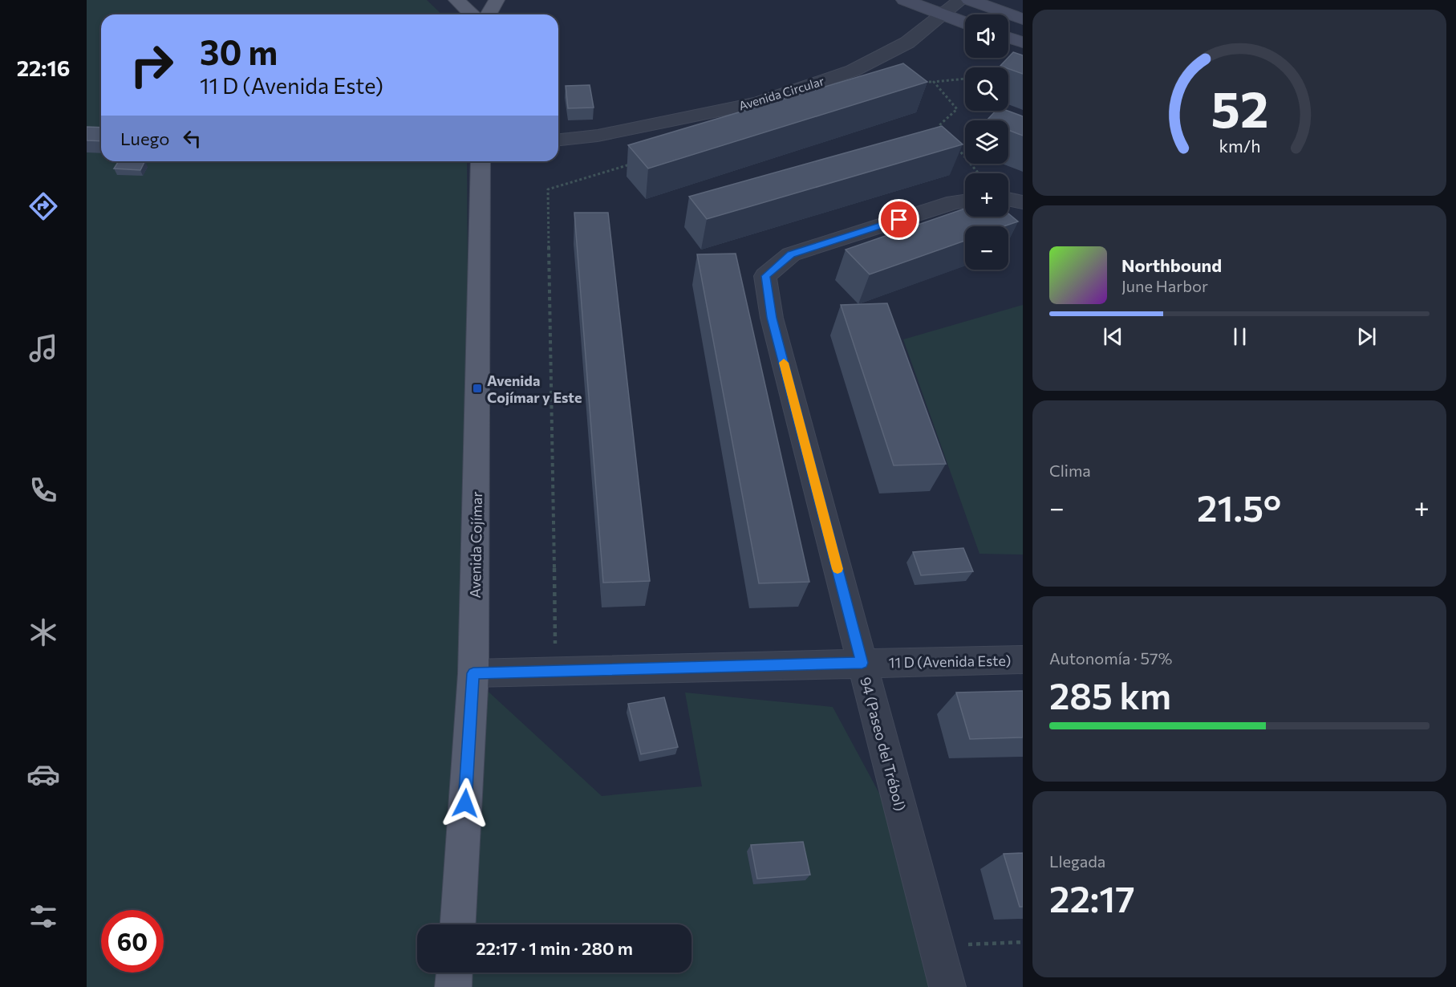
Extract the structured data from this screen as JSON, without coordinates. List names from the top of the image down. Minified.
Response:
{"streets":{"main road":["Avenida Cojímar"],"street":["Avenida Circular","11 D (Avenida Este)","94 (Paseo del Trébol)"]},"crossings":[["Avenida Cojímar","11 D (Avenida Este)"],["11 D (Avenida Este)","94 (Paseo del Trébol)"]],"places":{"transit":["Avenida Cojímar y Este"]},"page":{"tabs":"22:16","map_buttons":["+","−"],"turn":["30 m","11 D (Avenida Este)"],"then":"Luego","song":["Northbound","June Harbor"],"tile":["Clima",["Autonomía · 57%","285 km"],["Llegada","22:17"]],"heat":["−","21.5°","+"],"limit":"60","trip":"22:17 · 1 min · 280 m","gauge":["52","km/h"]}}
